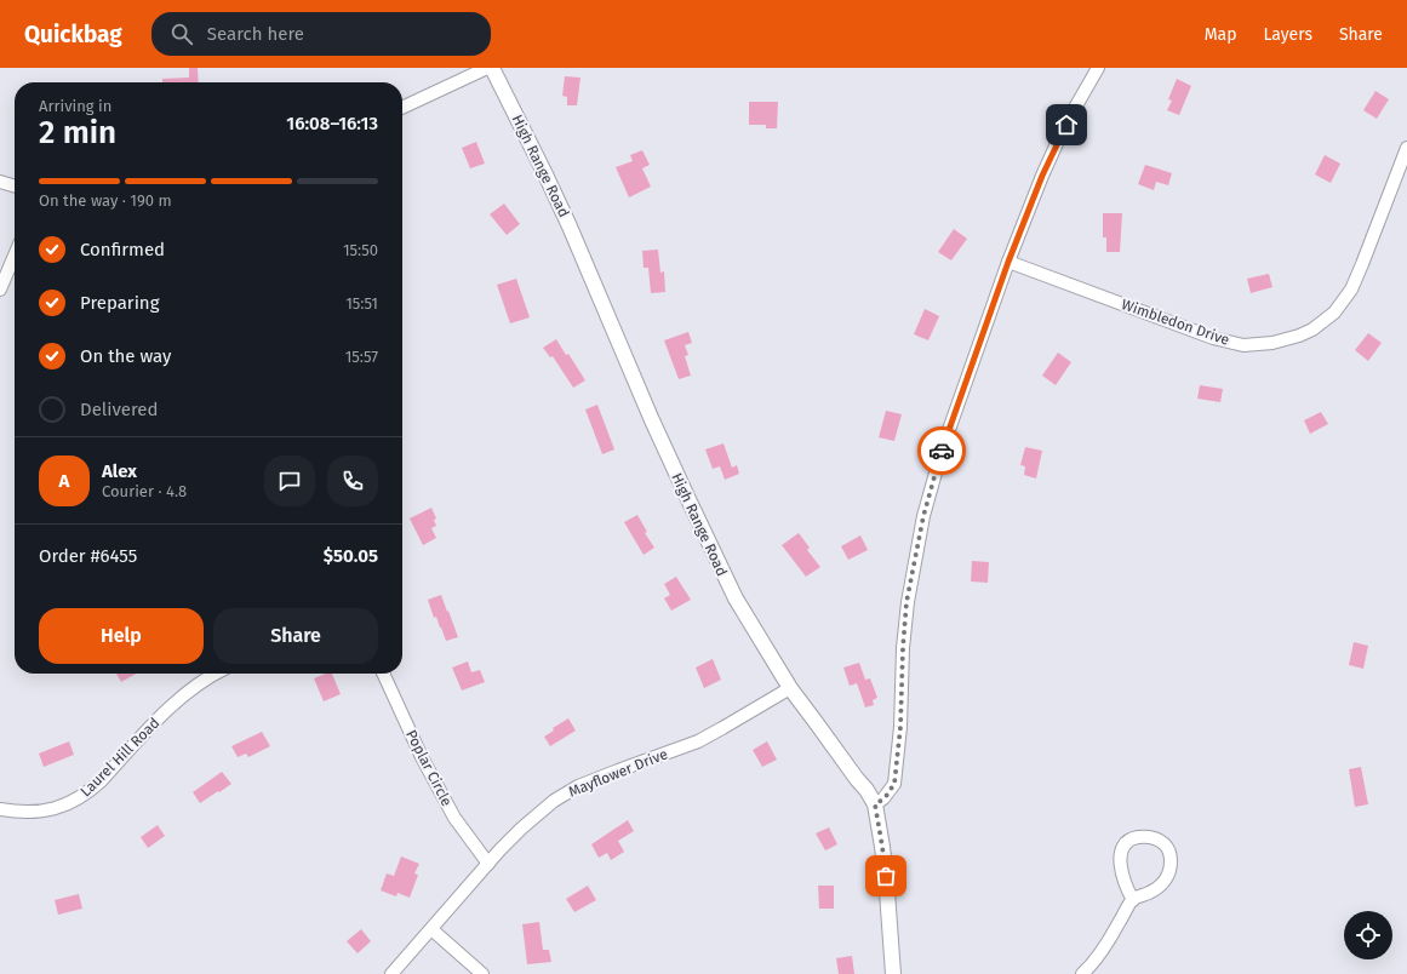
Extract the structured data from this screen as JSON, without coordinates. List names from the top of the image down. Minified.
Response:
{"streets":{"street":["High Range Road","Wimbledon Drive","Laurel Hill Road","Poplar Circle","Mayflower Drive"]},"crossings":[["High Range Road","Mayflower Drive"],["Poplar Circle","Mayflower Drive"]],"page":{"header":"Quickbag","search":"Search here","nav":["Map","Layers","Share"],"heading":["2 min","Arriving in","16:08–16:13"],"panel":["Alex","Courier · 4.8","Order #6455","$50.05"],"bar":"On the way · 190 m","list":[["Confirmed","15:50"],["Preparing","15:51"],["On the way","15:57"],"Delivered"],"round":"A","buttons":["Help","Share"]}}
